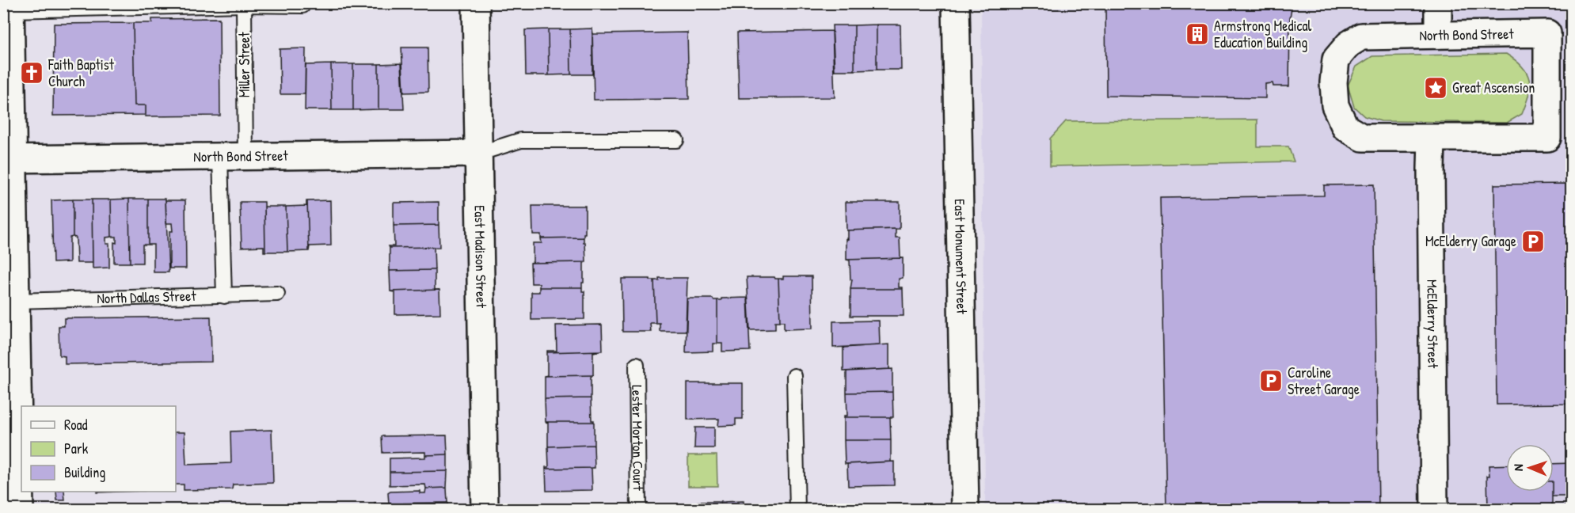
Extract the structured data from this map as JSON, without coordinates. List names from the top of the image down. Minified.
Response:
{"streets":{"street":["North Bond Street","East Madison Street","East Monument Street","McElderry Street"],"lane":["Miller Street","North Dallas Street","Lester Morton Court"]},"crossings":[["North Bond Street","Miller Street"],["North Bond Street","East Madison Street"],["North Bond Street","McElderry Street"],["Miller Street","North Dallas Street"]],"places":{"building":["Armstrong Medical Education Building"],"church":["Faith Baptist Church"],"place":["Great Ascension"],"parking":["McElderry Garage","Caroline Street Garage"]},"legend":["Road","Park","Building"],"north":"left"}
